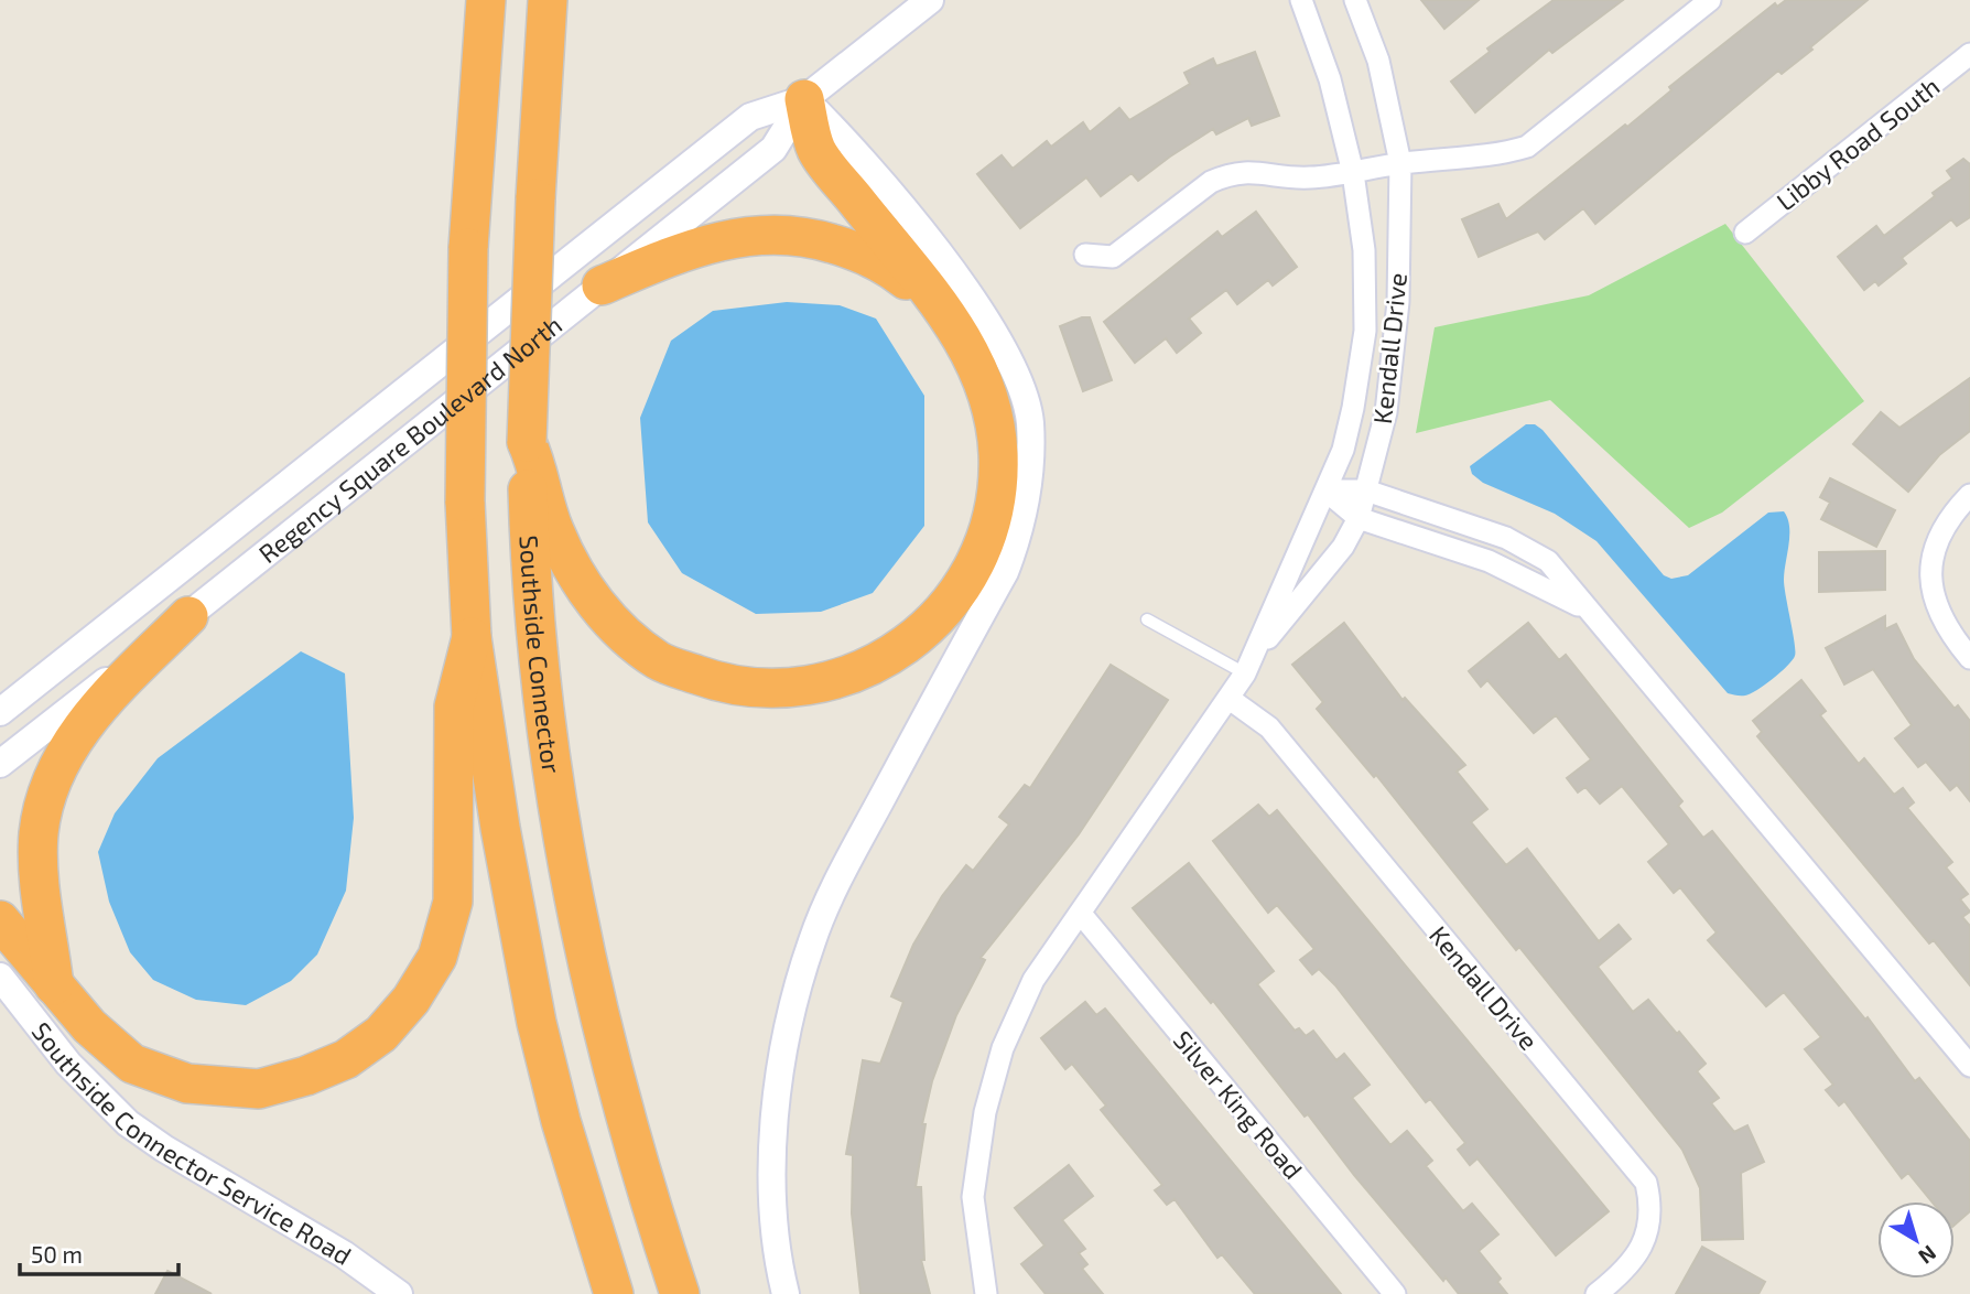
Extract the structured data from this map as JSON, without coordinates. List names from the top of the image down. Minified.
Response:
{"streets":{"highway":["Southside Connector"],"street":["Libby Road South","Kendall Drive","Regency Square Boulevard North","Silver King Road","Southside Connector Service Road"]},"crossings":[["Kendall Drive","Silver King Road"]],"scale_bar":"50 m","north":"bottom right"}
